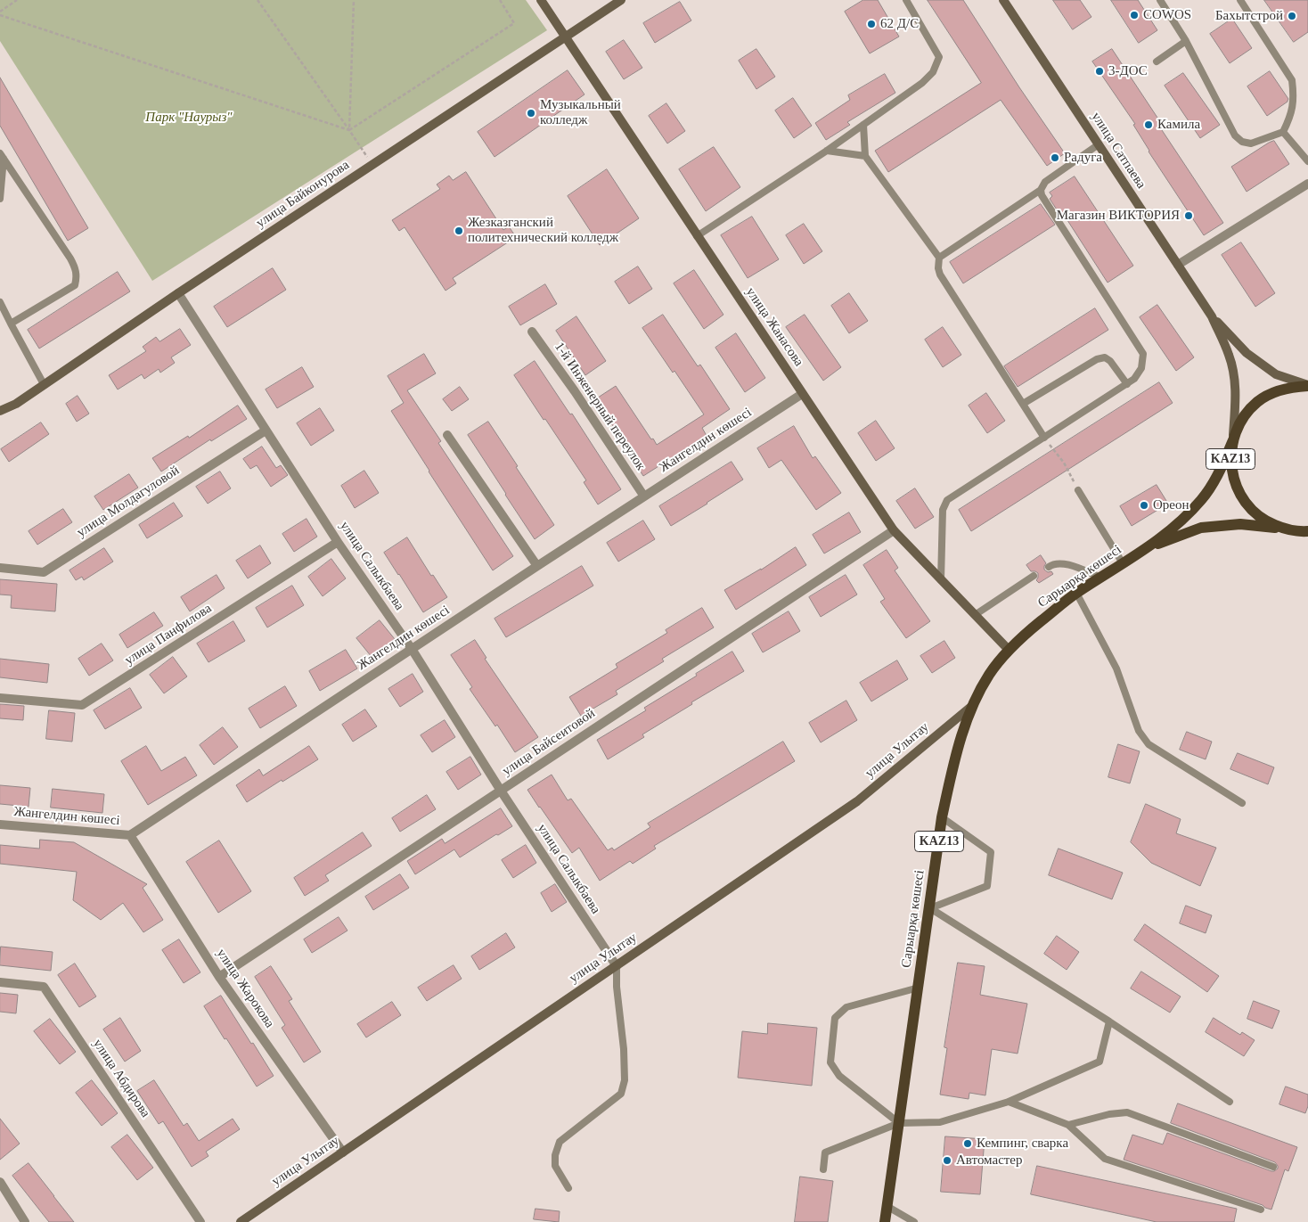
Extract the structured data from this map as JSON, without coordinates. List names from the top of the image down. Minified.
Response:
{"streets":{"main road":["KAZ13","Сарыарқа көшесі"],"street":["улица Сатпаева","улица Байконурова","улица Жанасова","1-й Инженерный переулок","Жангелдин көшесі","улица Молдагуловой","улица Салыкбаева","улица Панфилова","улица Байсеитовой","улица Улытау","улица Жарокова","улица Абдирова"]},"crossings":[["улица Байконурова","улица Жанасова"],["улица Байконурова","улица Салыкбаева"],["улица Жанасова","Жангелдин көшесі"],["улица Жанасова","Сарыарқа көшесі"],["улица Жанасова","улица Байсеитовой"],["1-й Инженерный переулок","Жангелдин көшесі"],["Жангелдин көшесі","улица Салыкбаева"],["Жангелдин көшесі","улица Жарокова"],["KAZ13","Сарыарқа көшесі"],["улица Молдагуловой","улица Салыкбаева"],["улица Салыкбаева","улица Панфилова"],["улица Салыкбаева","улица Байсеитовой"],["улица Салыкбаева","улица Улытау"],["Сарыарқа көшесі","улица Улытау"],["улица Байсеитовой","улица Жарокова"],["улица Улытау","улица Жарокова"]],"parks":["Парк \"Наурыз\""],"places":["COWOS","Бахытстрой","62 Д/С","3-ДОС","Музыкальный колледж","Камила","Радуга","Магазин ВИКТОРИЯ","Жезказганский политехнический колледж","Ореон","Кемпинг, сварка","Автомастер"]}
